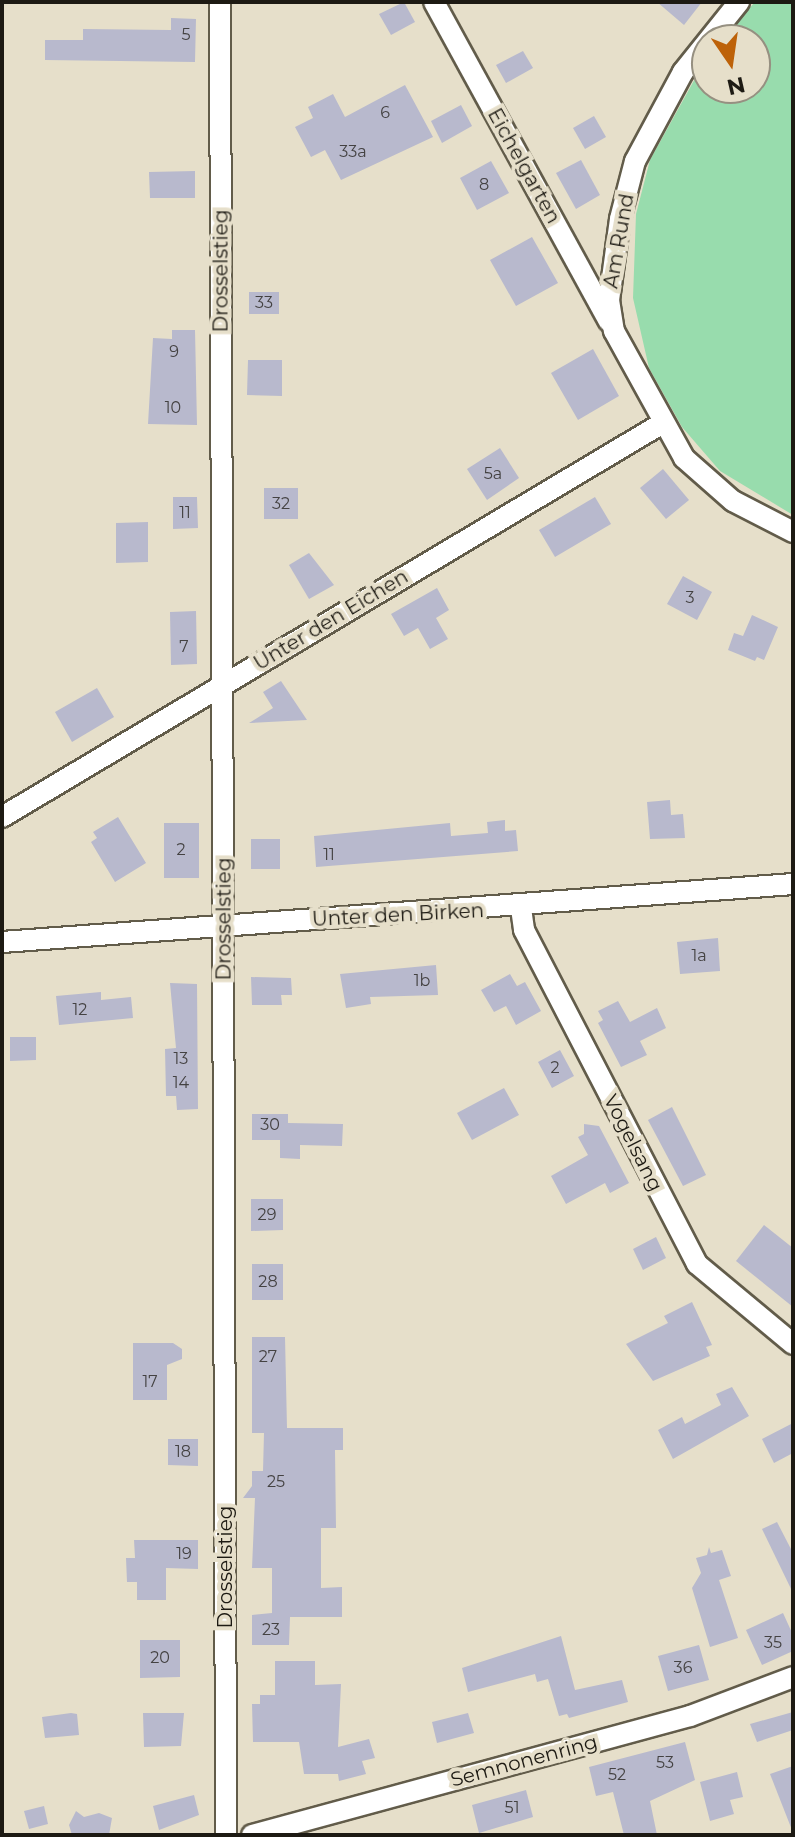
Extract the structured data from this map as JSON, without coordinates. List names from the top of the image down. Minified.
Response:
{"streets":{"street":["Eichelgarten","Am Rund","Drosselstieg","Unter den Eichen","Unter den Birken","Vogelsang","Semnonenring"]},"crossings":[["Eichelgarten","Am Rund"],["Am Rund","Unter den Eichen"],["Drosselstieg","Unter den Eichen"],["Drosselstieg","Unter den Birken"],["Unter den Birken","Vogelsang"]],"house_numbers":["5","6","33a","8","33","9","10","5a","32","11","3","7","2","11","1a","1b","12","13","2","14","30","29","28","27","17","18","25","19","23","35","20","36","53","52","51"],"north":"bottom"}
